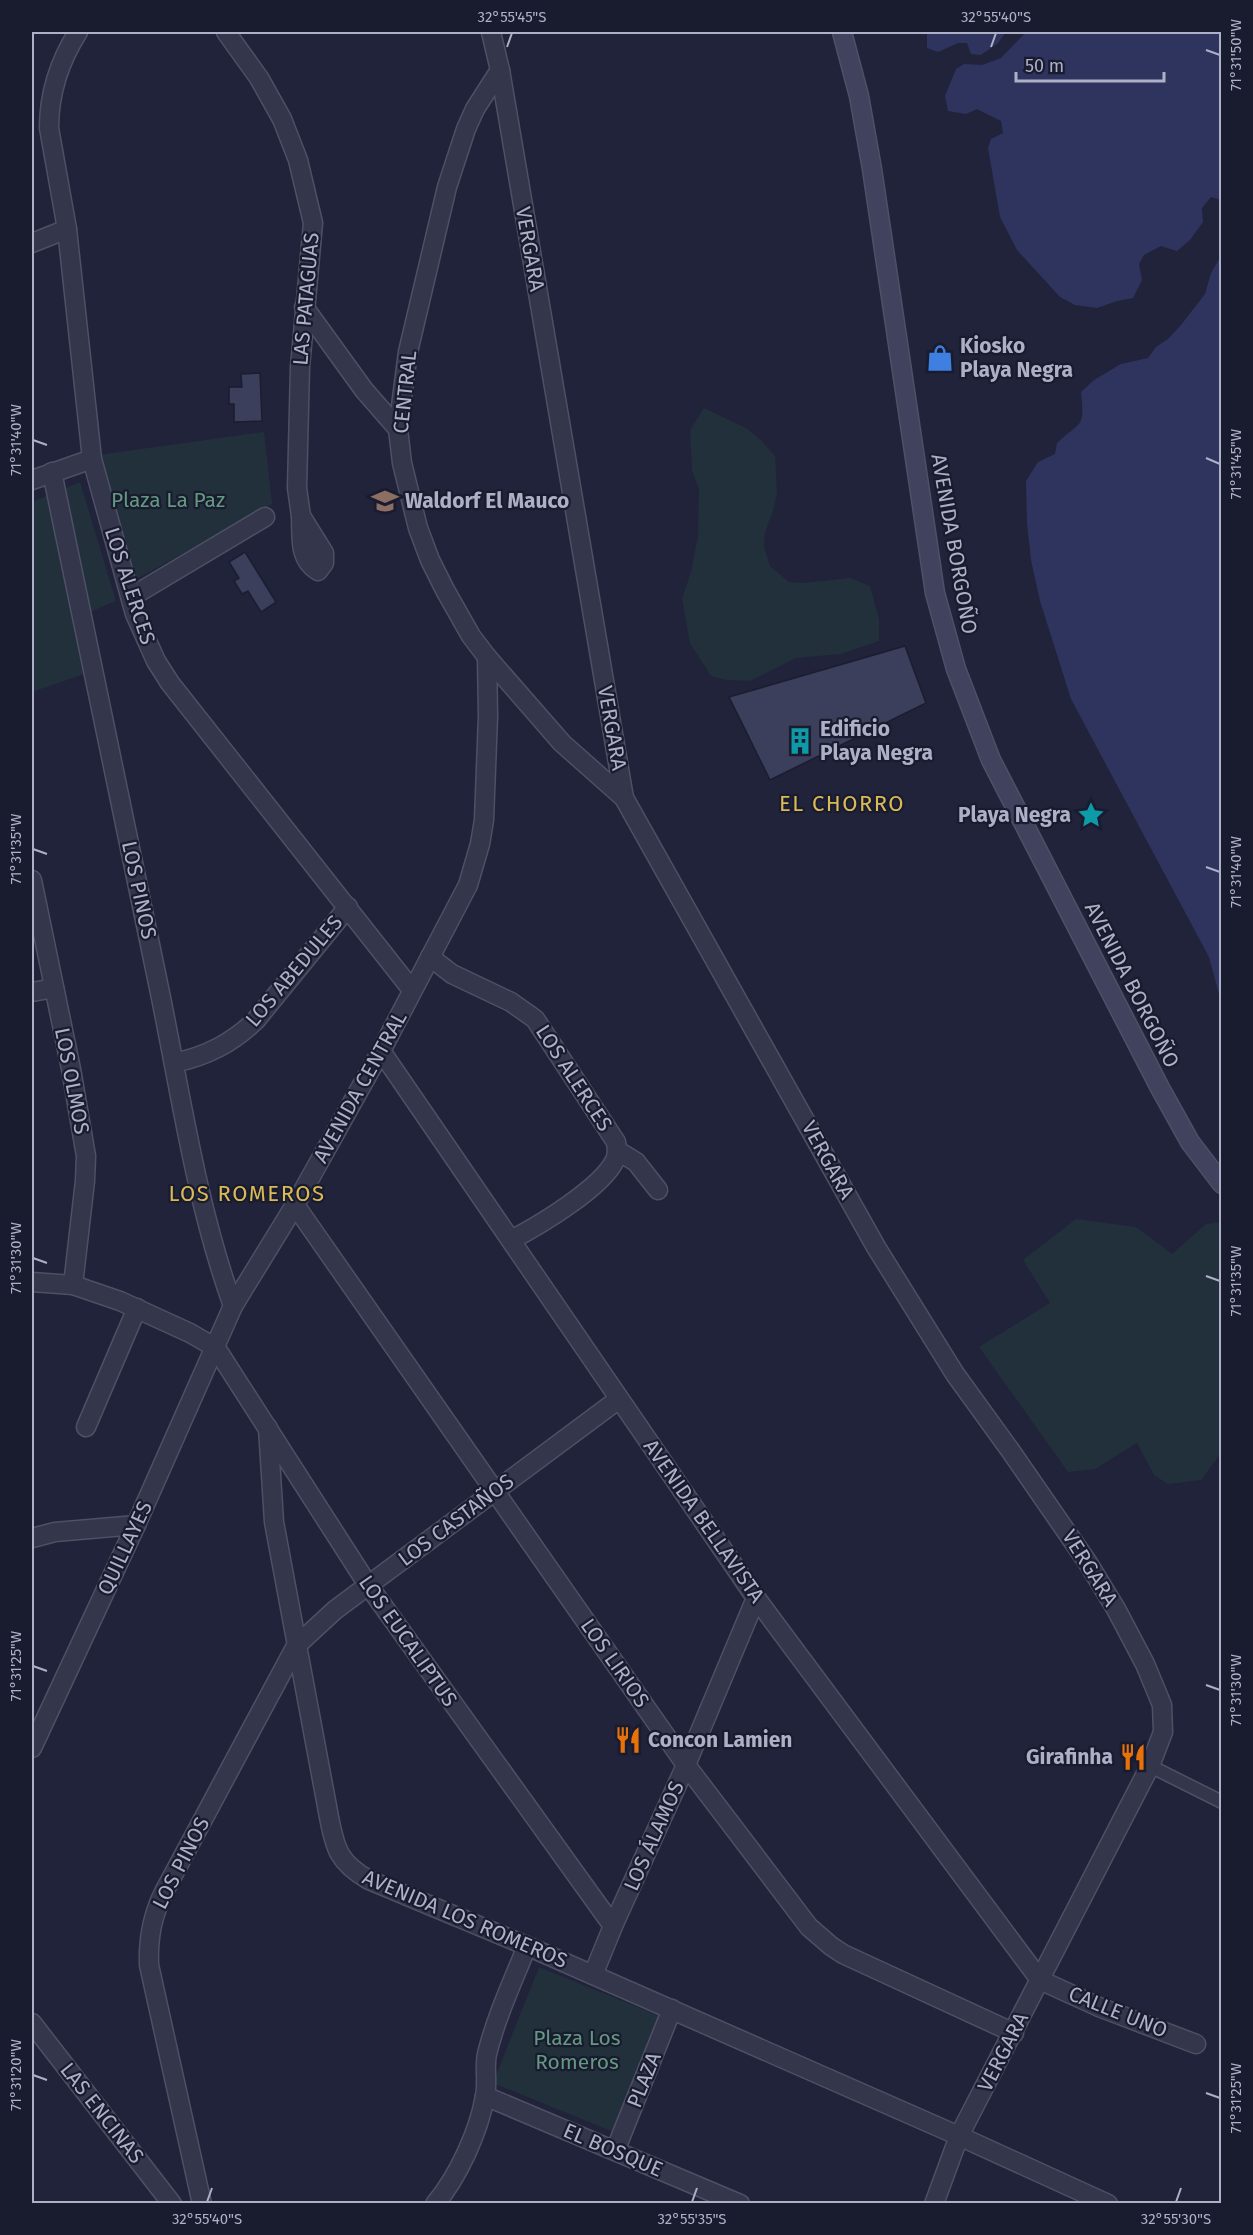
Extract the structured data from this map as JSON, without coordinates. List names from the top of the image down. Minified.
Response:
{"streets":{"main road":["AVENIDA BORGOÑO"],"street":["VERGARA","LAS PATAGUAS","CENTRAL","LOS ALERCES","LOS PINOS","LOS ABEDULES","LOS OLMOS","AVENIDA CENTRAL","LOS CASTAÑOS","AVENIDA BELLAVISTA","QUILLAYES","LOS EUCALIPTUS","LOS LIRIOS","LOS ÁLAMOS","AVENIDA LOS ROMEROS","CALLE UNO","PLAZA","LAS ENCINAS","EL BOSQUE"]},"crossings":[["VERGARA","CENTRAL"],["VERGARA","AVENIDA BELLAVISTA"],["VERGARA","LOS LIRIOS"],["VERGARA","AVENIDA LOS ROMEROS"],["VERGARA","CALLE UNO"],["CENTRAL","AVENIDA CENTRAL"],["LOS ALERCES","LOS ABEDULES"],["LOS ALERCES","AVENIDA CENTRAL"],["LOS ALERCES","AVENIDA BELLAVISTA"],["LOS PINOS","LOS ABEDULES"],["LOS PINOS","AVENIDA CENTRAL"],["LOS PINOS","LOS CASTAÑOS"],["LOS PINOS","AVENIDA LOS ROMEROS"],["AVENIDA CENTRAL","AVENIDA BELLAVISTA"],["AVENIDA CENTRAL","QUILLAYES"],["AVENIDA CENTRAL","LOS EUCALIPTUS"],["AVENIDA CENTRAL","LOS LIRIOS"],["LOS CASTAÑOS","AVENIDA BELLAVISTA"],["LOS CASTAÑOS","LOS EUCALIPTUS"],["LOS CASTAÑOS","LOS LIRIOS"],["LOS CASTAÑOS","AVENIDA LOS ROMEROS"],["AVENIDA BELLAVISTA","LOS ÁLAMOS"],["AVENIDA BELLAVISTA","CALLE UNO"],["QUILLAYES","LOS EUCALIPTUS"],["LOS EUCALIPTUS","LOS ÁLAMOS"],["LOS EUCALIPTUS","AVENIDA LOS ROMEROS"],["LOS LIRIOS","LOS ÁLAMOS"],["LOS ÁLAMOS","AVENIDA LOS ROMEROS"],["AVENIDA LOS ROMEROS","PLAZA"],["PLAZA","EL BOSQUE"]],"districts":["EL CHORRO","LOS ROMEROS"],"parks":["Plaza La Paz","Plaza Los Romeros"],"places":{"shop":["Kiosko Playa Negra"],"school or university":["Waldorf El Mauco"],"building":["Edificio Playa Negra"],"place":["Playa Negra"],"restaurant":["Concon Lamien","Girafinha"]},"scale_bar":"50 m","coordinates":["32°55'45\"S","32°55'40\"S","71°31'50\"W","71°31'40\"W","71°31'45\"W","71°31'35\"W","71°31'30\"W","71°31'25\"W","71°31'20\"W","32°55'35\"S","32°55'30\"S"]}
